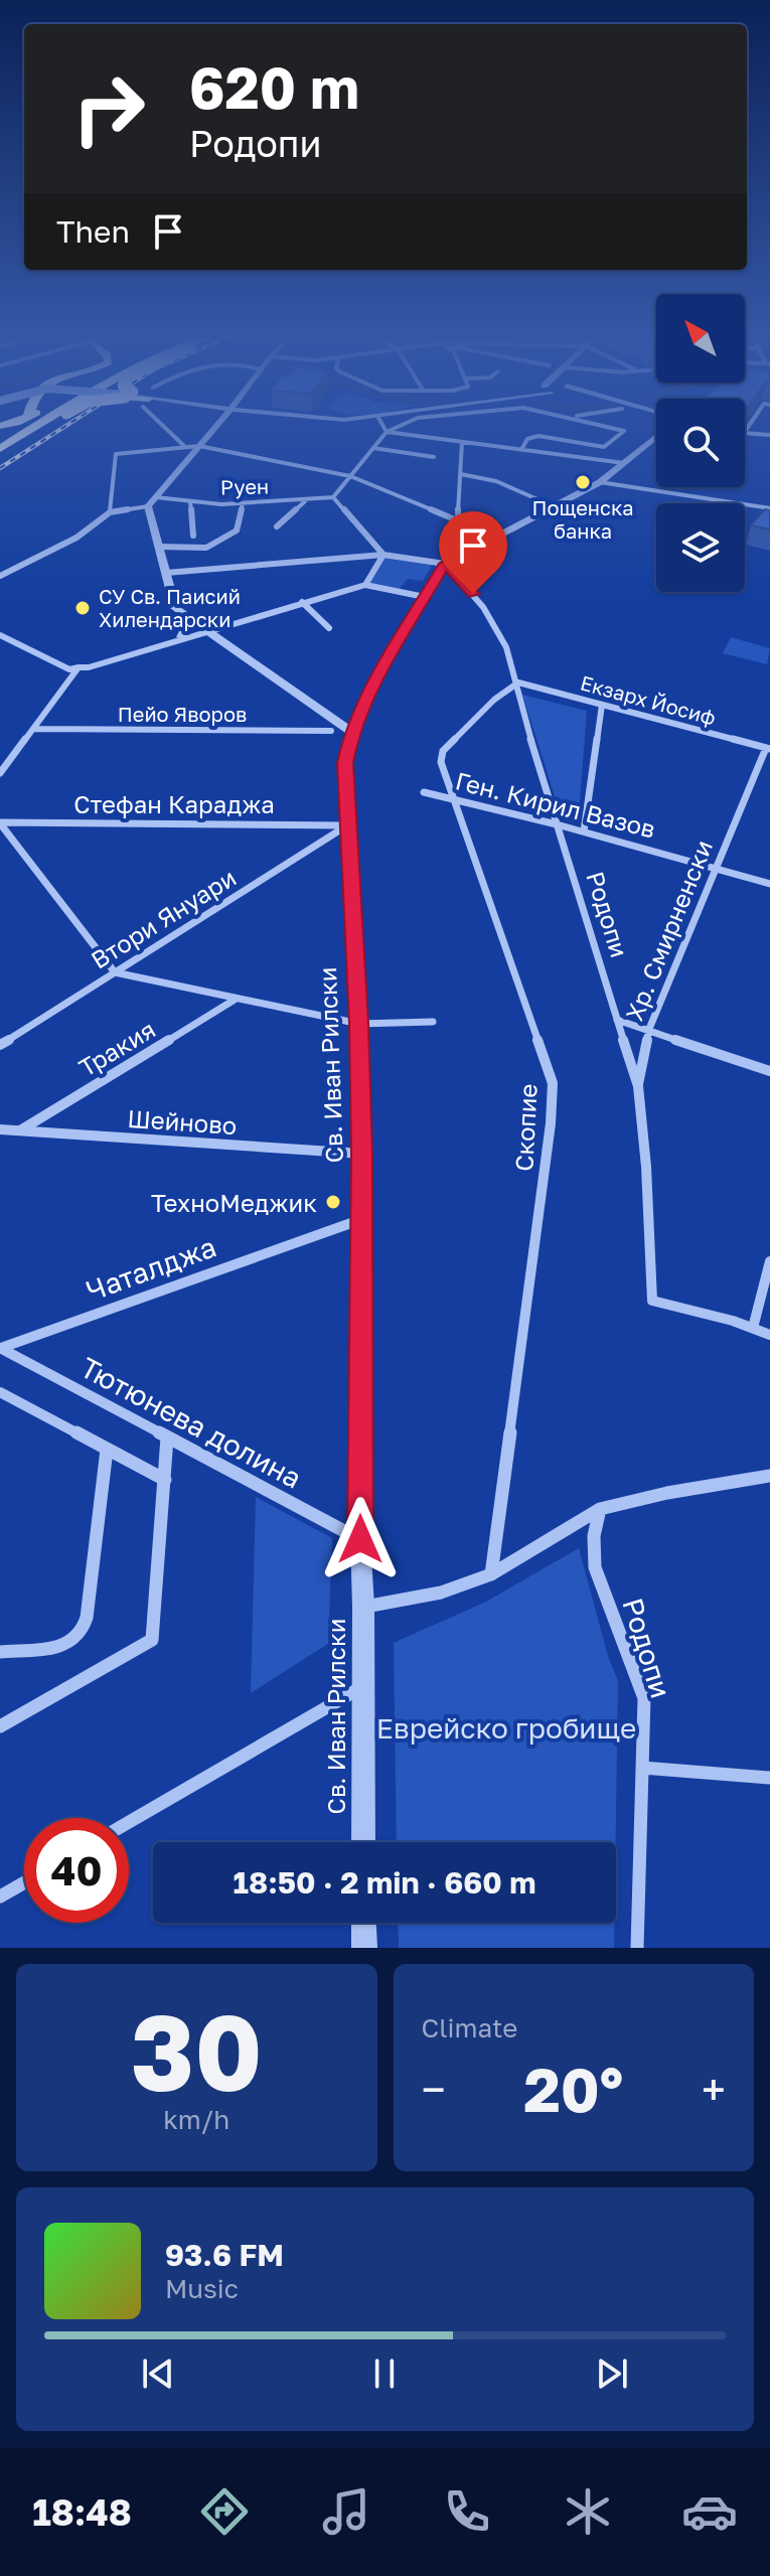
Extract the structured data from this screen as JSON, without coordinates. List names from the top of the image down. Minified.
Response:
{"streets":{"street":["Руен","Екзарх Йосиф","Пейо Яворов","Стефан Караджа","Ген. Кирил Вазов","Родопи","Втори Януари","Хр. Смирненски","Тракия","Св. Иван Рилски","Шейново","Скопие","Чаталджа","Тютюнева долина"]},"crossings":[["Екзарх Йосиф","Родопи"],["Екзарх Йосиф","Хр. Смирненски"],["Екзарх Йосиф","Скопие"],["Стефан Караджа","Втори Януари"],["Стефан Караджа","Св. Иван Рилски"],["Ген. Кирил Вазов","Родопи"],["Ген. Кирил Вазов","Хр. Смирненски"],["Ген. Кирил Вазов","Скопие"],["Родопи","Хр. Смирненски"],["Родопи","Св. Иван Рилски"],["Родопи","Скопие"],["Втори Януари","Св. Иван Рилски"],["Тракия","Шейново"],["Св. Иван Рилски","Шейново"],["Св. Иван Рилски","Чаталджа"],["Св. Иван Рилски","Тютюнева долина"],["Чаталджа","Тютюнева долина"]],"parks":["Еврейско гробище"],"places":["Пощенска банка","СУ Св. Паисий Хилендарски","ТехноМеджик"],"north":"top left","page":{"turn":["620 m","Родопи"],"then":"Then","limit":"40","trip":"18:50 · 2 min · 660 m","tile":[["30","km/h"],"Climate"],"heat":["−","20°","+"],"song":["93.6 FM","Music"],"tabs":"18:48"}}
